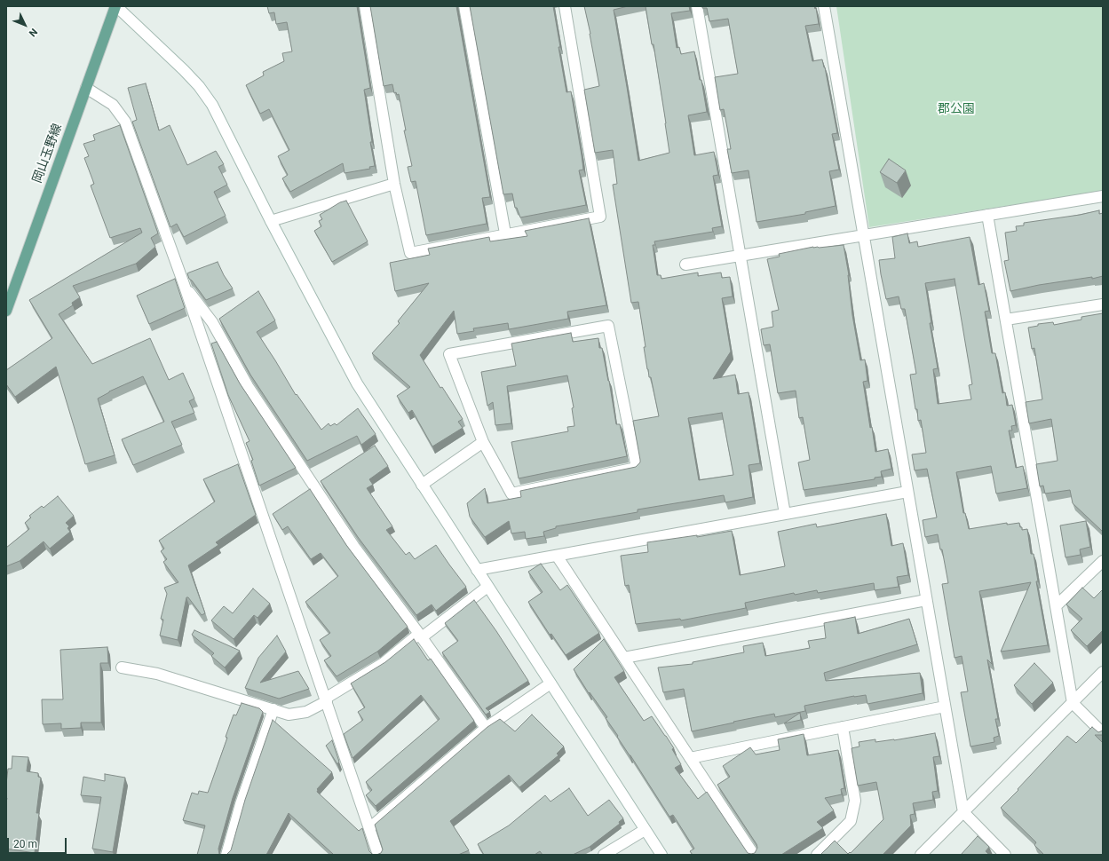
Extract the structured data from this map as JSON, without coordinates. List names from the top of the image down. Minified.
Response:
{"streets":{"main road":["岡山玉野線"]},"parks":["郡公園"],"scale_bar":"20 m","north":"bottom right"}
